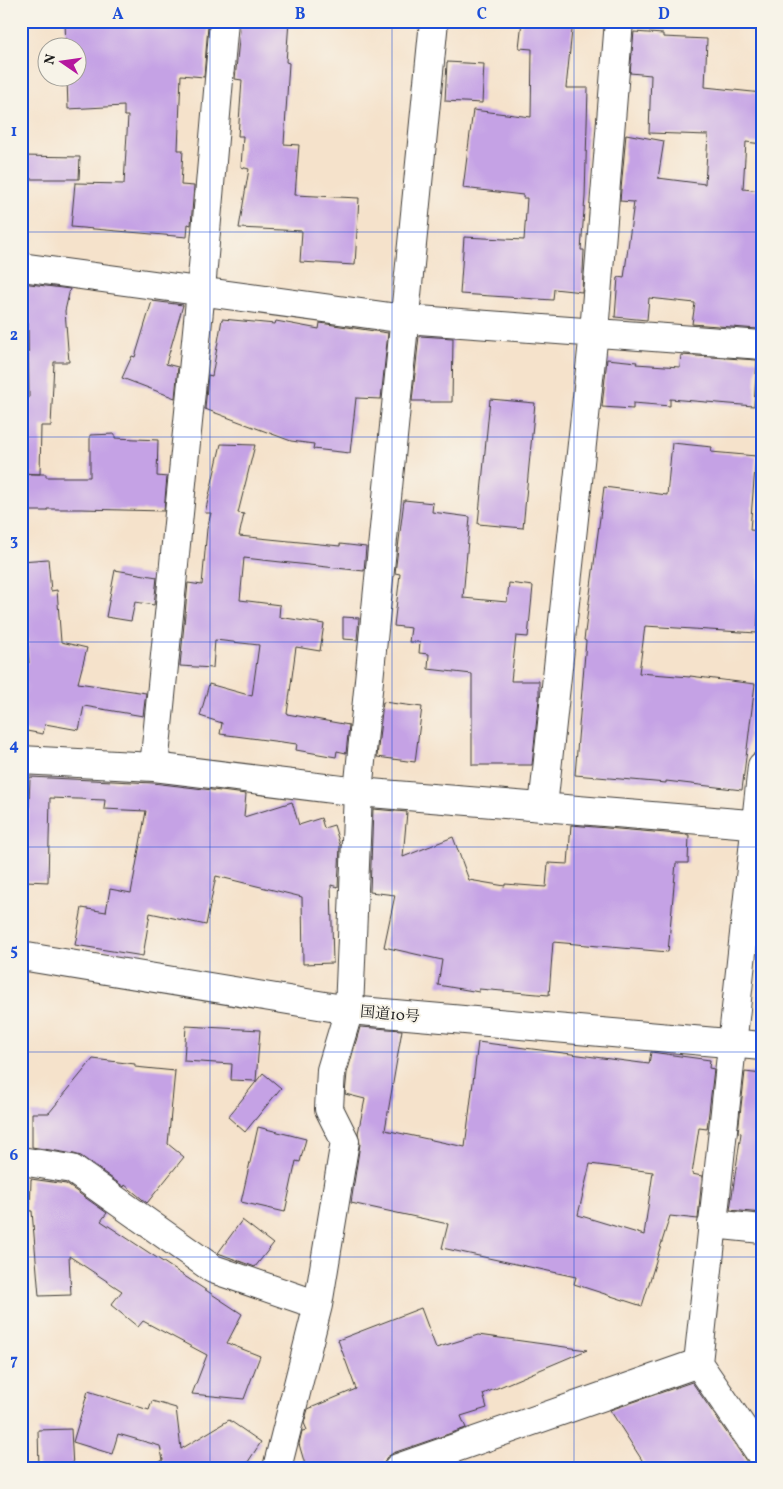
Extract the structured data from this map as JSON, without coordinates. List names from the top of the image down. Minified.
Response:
{"streets":{"main road":["国道10号"]},"north":"left","grid":{"columns":["A","B","C","D"],"rows":["1","2","3","4","5","6","7"]}}
